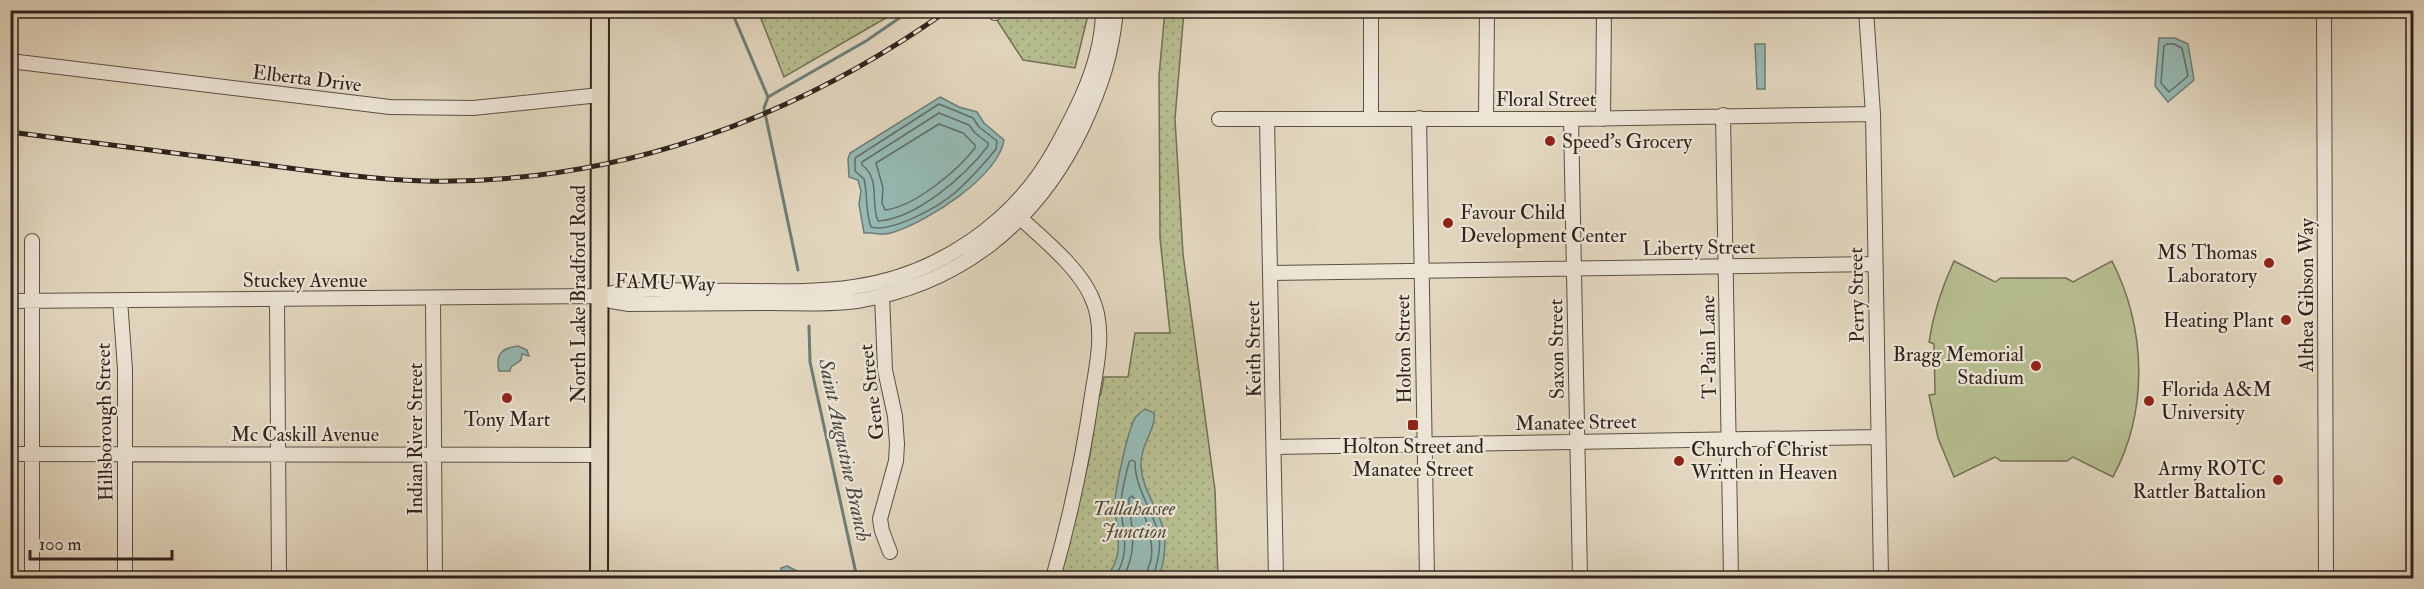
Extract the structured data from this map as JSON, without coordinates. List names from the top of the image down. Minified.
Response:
{"streets":{"main road":["North Lake Bradford Road"],"street":["Elberta Drive","Floral Street","Liberty Street","Stuckey Avenue","FAMU Way","Perry Street","Althea Gibson Way","T-Pain Lane","Keith Street","Holton Street","Saxon Street","Gene Street","Hillsborough Street","Manatee Street","Mc Caskill Avenue","Indian River Street"]},"crossings":[["Elberta Drive","North Lake Bradford Road"],["Floral Street","Perry Street"],["Floral Street","T-Pain Lane"],["Floral Street","Keith Street"],["Floral Street","Holton Street"],["Floral Street","Saxon Street"],["Liberty Street","Perry Street"],["Liberty Street","T-Pain Lane"],["Liberty Street","Keith Street"],["Liberty Street","Holton Street"],["Liberty Street","Saxon Street"],["Stuckey Avenue","FAMU Way"],["Stuckey Avenue","North Lake Bradford Road"],["Stuckey Avenue","Hillsborough Street"],["Stuckey Avenue","Indian River Street"],["FAMU Way","North Lake Bradford Road"],["FAMU Way","Gene Street"],["North Lake Bradford Road","Mc Caskill Avenue"],["Perry Street","Manatee Street"],["T-Pain Lane","Manatee Street"],["Keith Street","Manatee Street"],["Holton Street","Manatee Street"],["Saxon Street","Manatee Street"],["Hillsborough Street","Mc Caskill Avenue"],["Mc Caskill Avenue","Indian River Street"]],"water":["Saint Augustine Branch"],"parks":["Tallahassee Junction"],"places":{"other":["Speed's Grocery","Favour Child Development Center","MS Thomas Laboratory","Heating Plant","Bragg Memorial Stadium","Tony Mart","Florida A&M University","Church of Christ Written in Heaven","Army ROTC Rattler Battalion"],"transit":["Holton Street and Manatee Street"]},"scale_bar":"100 m"}
